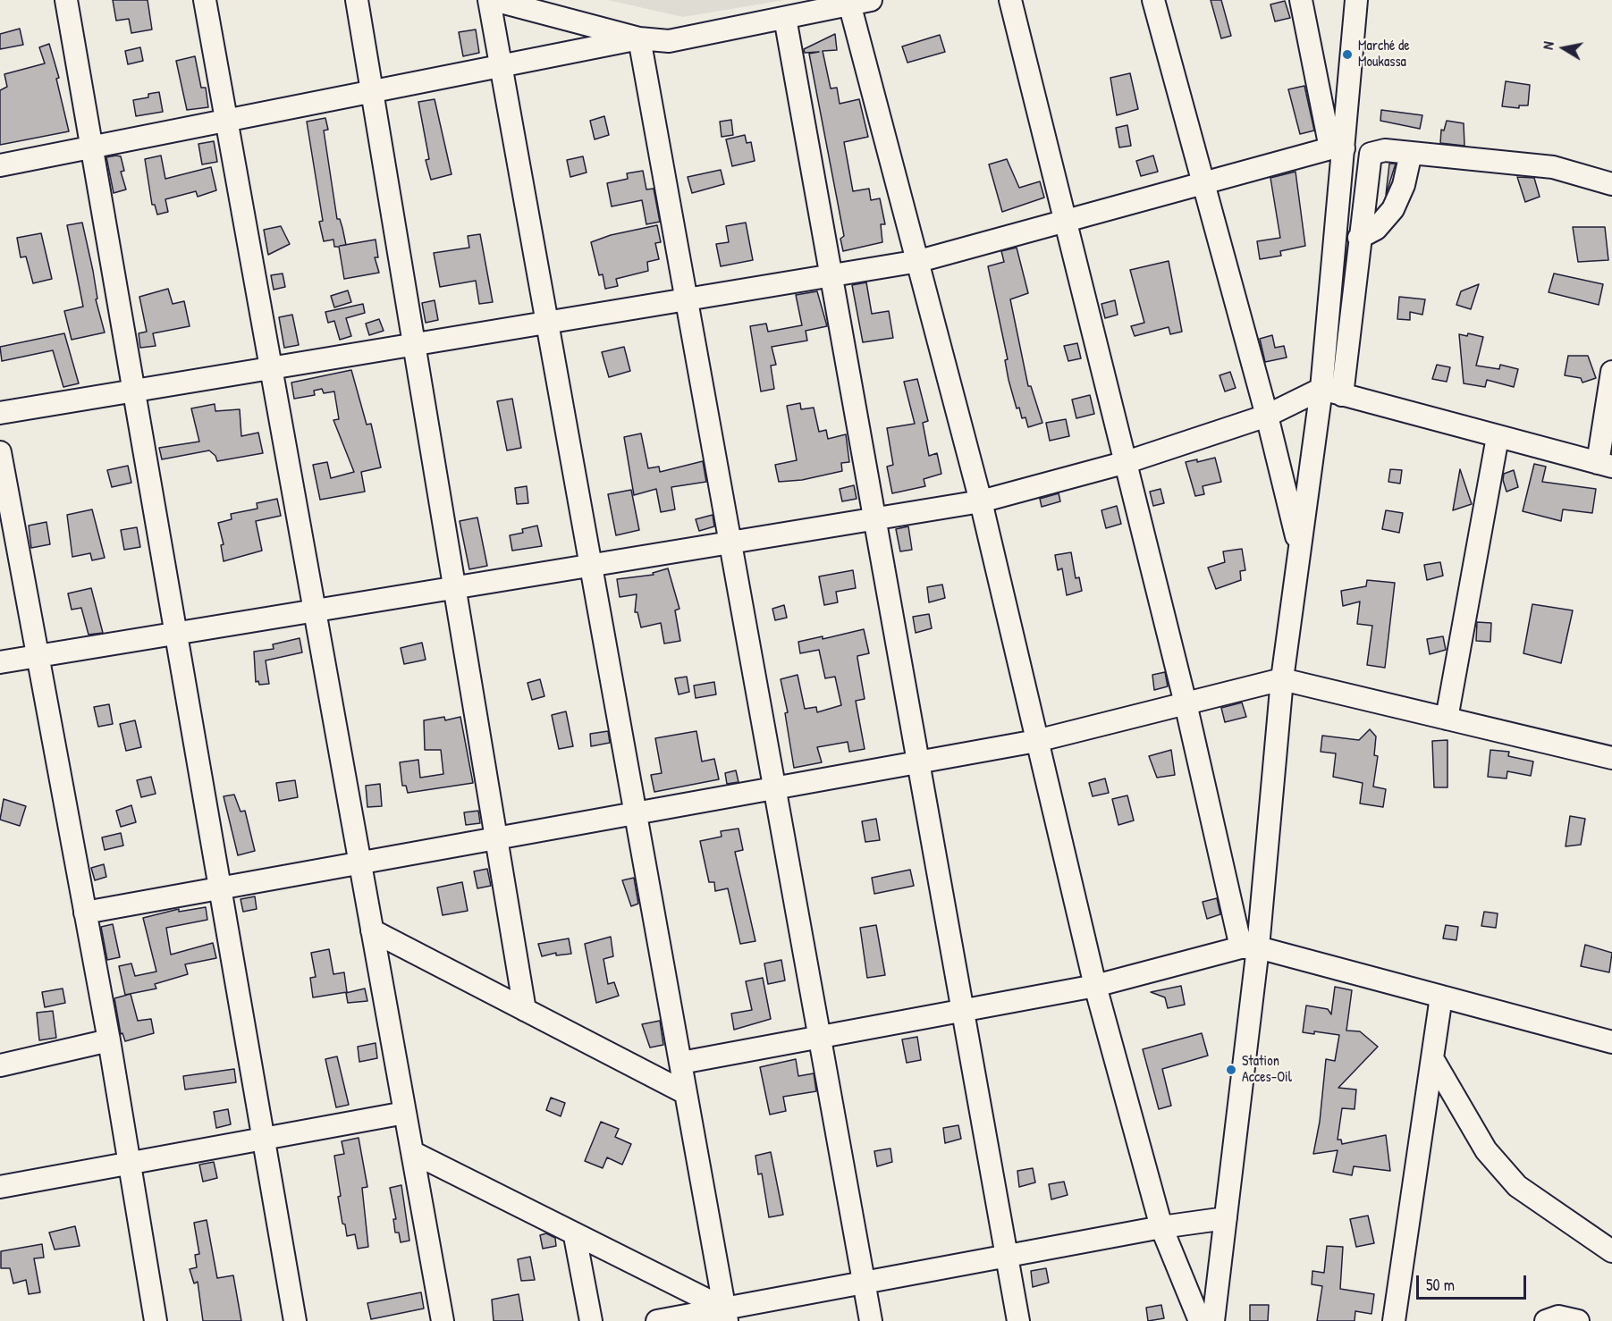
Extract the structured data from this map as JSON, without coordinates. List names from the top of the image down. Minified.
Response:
{"places":["Marché de Moukassa","Station Acces-Oil"],"scale_bar":"50 m","north":"left"}
